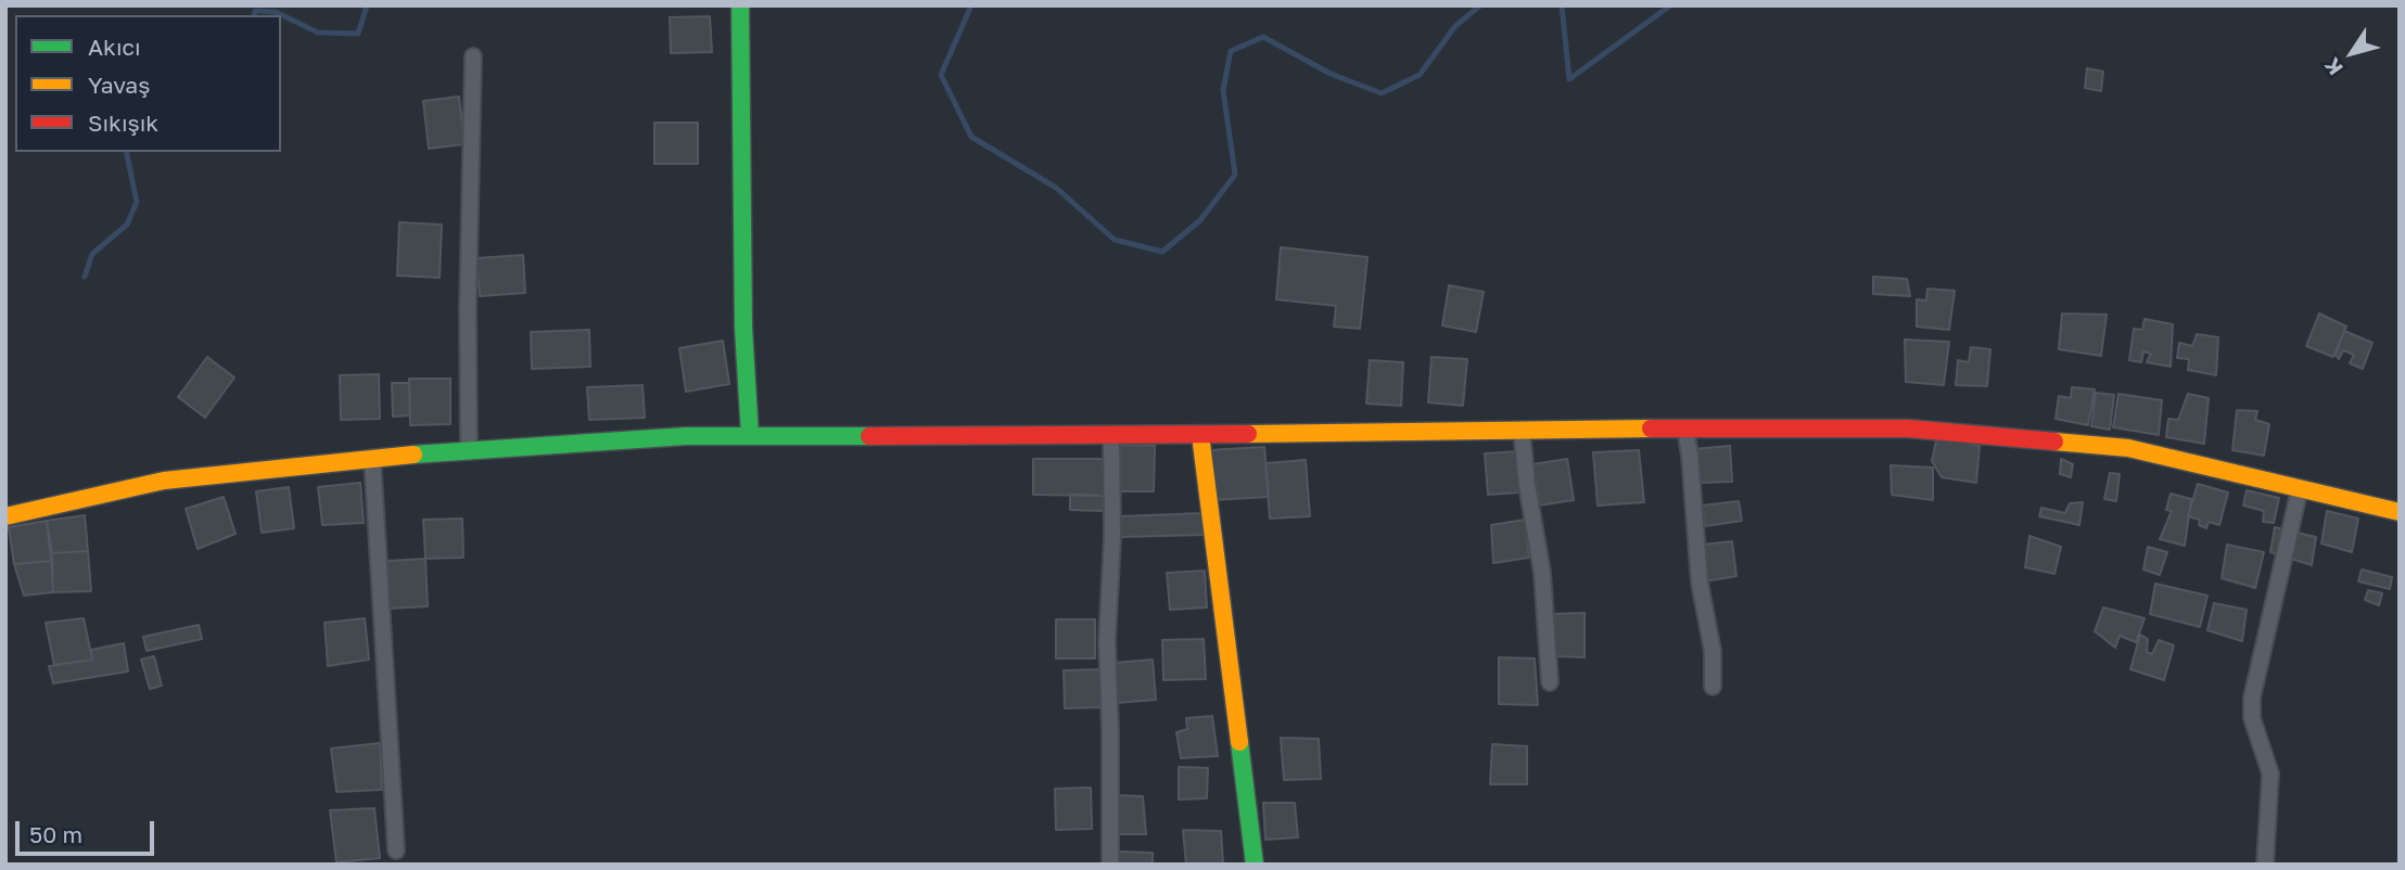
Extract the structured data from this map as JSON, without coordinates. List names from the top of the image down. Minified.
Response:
{"legend":["Akıcı","Yavaş","Sıkışık"],"scale_bar":"50 m","north":"bottom left"}
